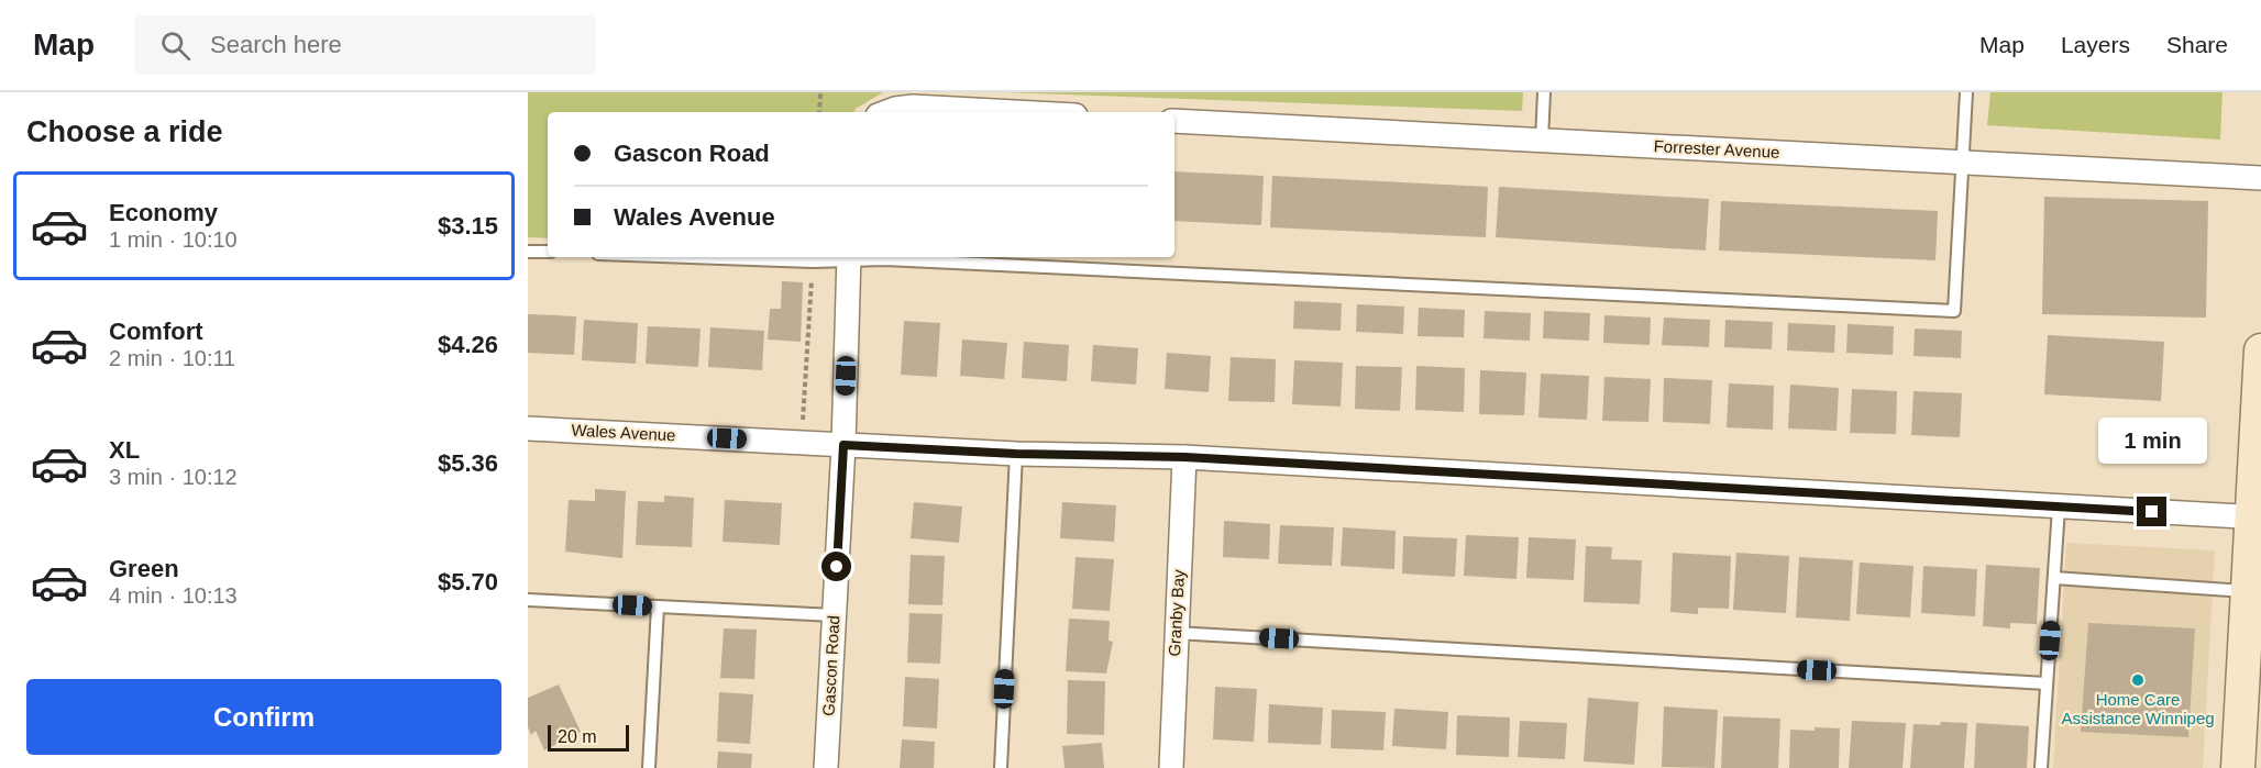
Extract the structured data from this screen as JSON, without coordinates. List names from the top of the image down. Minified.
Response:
{"streets":{"street":["Forrester Avenue","Wales Avenue","Granby Bay","Gascon Road"]},"crossings":[["Wales Avenue","Granby Bay"],["Wales Avenue","Gascon Road"]],"places":["Home Care Assistance Winnipeg"],"scale_bar":"20 m","page":{"header":"Map","search":"Search here","nav":["Map","Layers","Share"],"heading":"Choose a ride","banner":["Gascon Road","Wales Avenue"],"list":[{"name":"Economy","note":"1 min · 10:10","value":"$3.15"},{"name":"Comfort","note":"2 min · 10:11","value":"$4.26"},{"name":"XL","note":"3 min · 10:12","value":"$5.36"},{"name":"Green","note":"4 min · 10:13","value":"$5.70"}],"bubble":"1 min","buttons":"Confirm","scale":"20 m"}}
